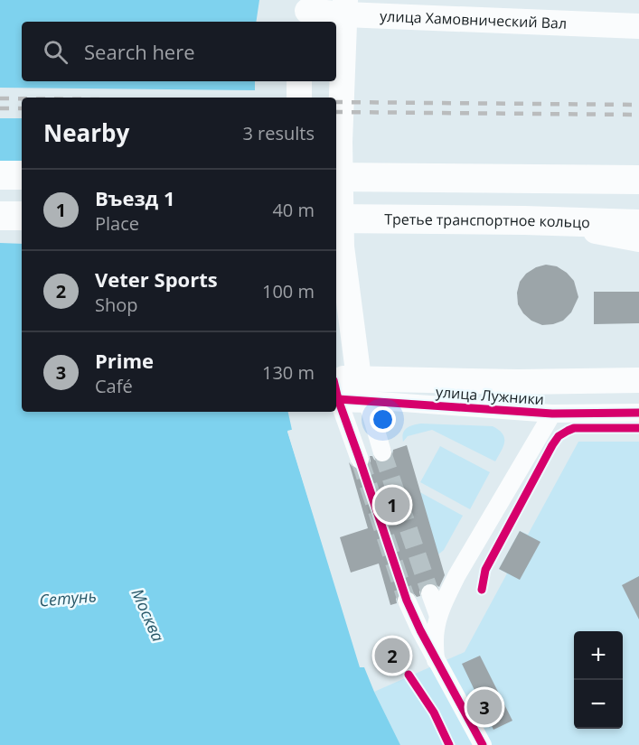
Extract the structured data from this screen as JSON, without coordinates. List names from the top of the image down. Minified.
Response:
{"streets":{"main road":["улица Хамовнический Вал","Третье транспортное кольцо"],"street":["улица Лужники"]},"water":["Сетунь","Москва"],"page":{"search":"Search here","heading":["Nearby","3 results"],"list":[{"mark":"1","name":"Въезд 1","note":"Place","value":"40 m"},{"mark":"2","name":"Veter Sports","note":"Shop","value":"100 m"},{"mark":"3","name":"Prime","note":"Café","value":"130 m"}],"pins":["1","2","3"],"map_buttons":["+","−"]}}
